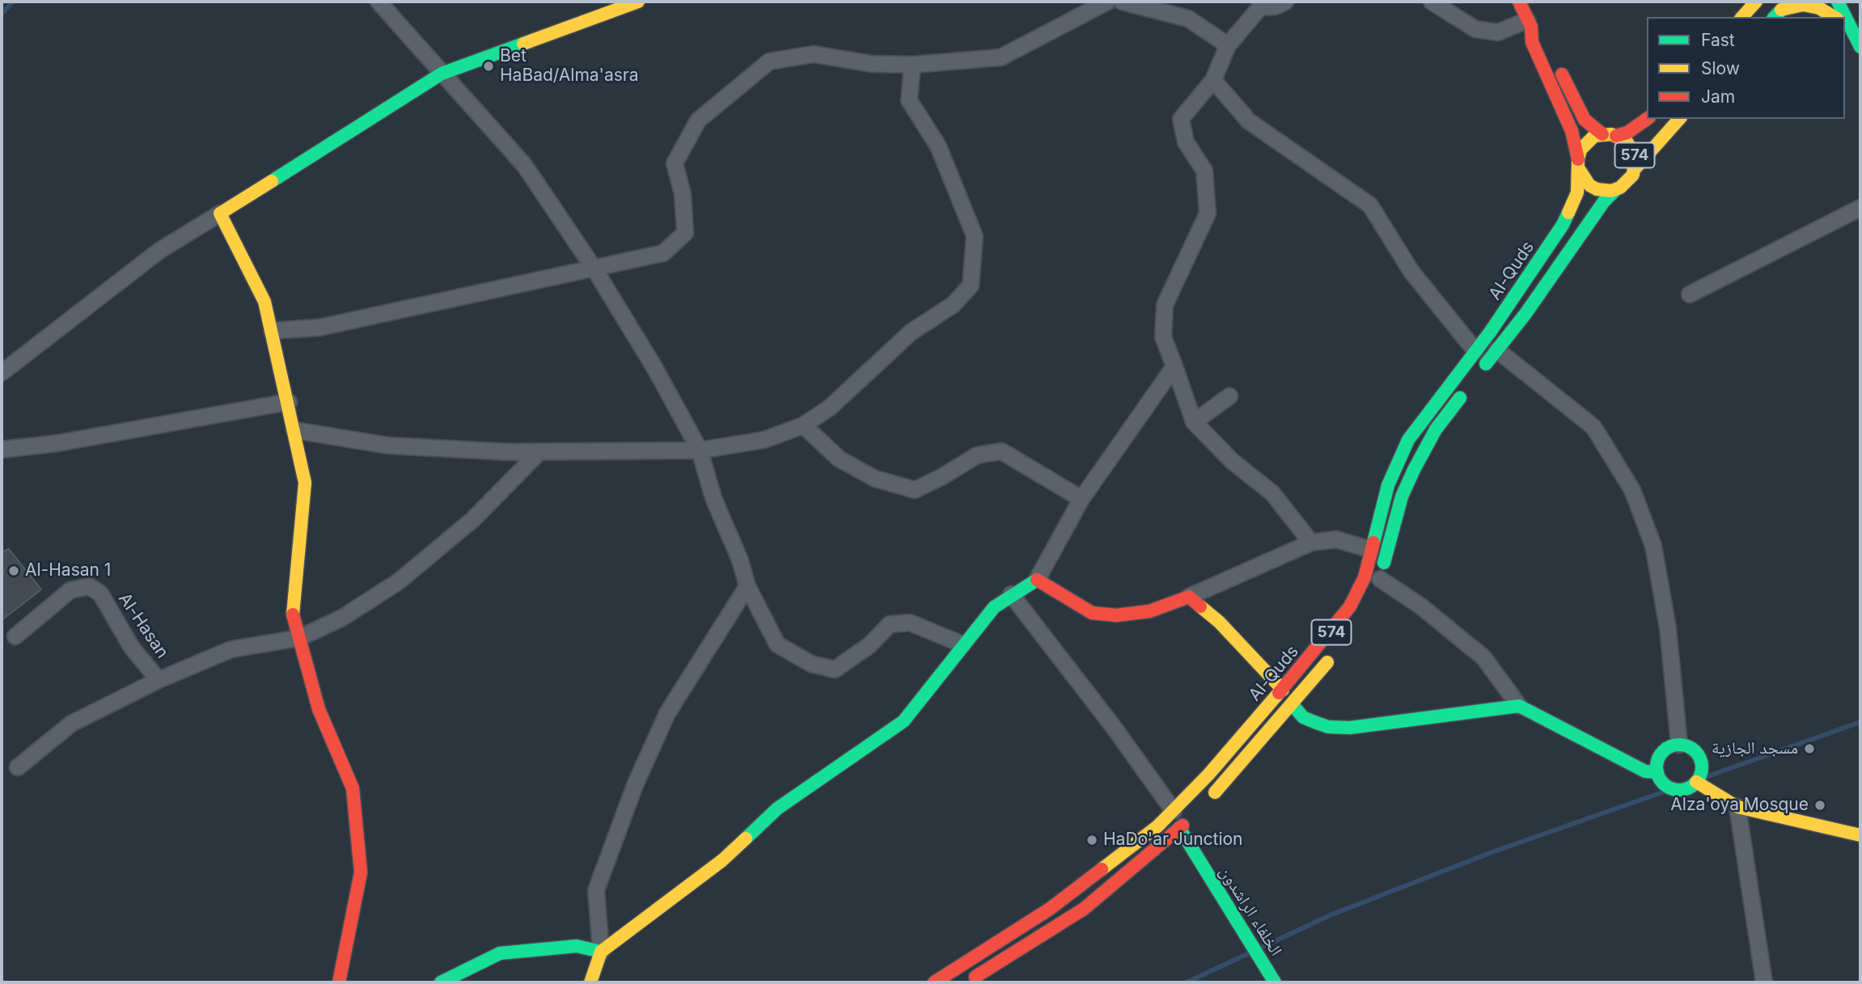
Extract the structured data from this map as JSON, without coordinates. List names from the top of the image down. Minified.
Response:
{"streets":{"main road":["574","Al-Quds","الخلفاء الراشدون"],"street":["Al-Hasan"]},"crossings":[["574","Al-Quds"],["Al-Quds","الخلفاء الراشدون"]],"places":["Bet HaBad/Alma'asra","Al-Hasan 1","مسجد الجازية","Alza'oya Mosque","HaDo'ar Junction"],"legend":["Fast","Slow","Jam"]}
